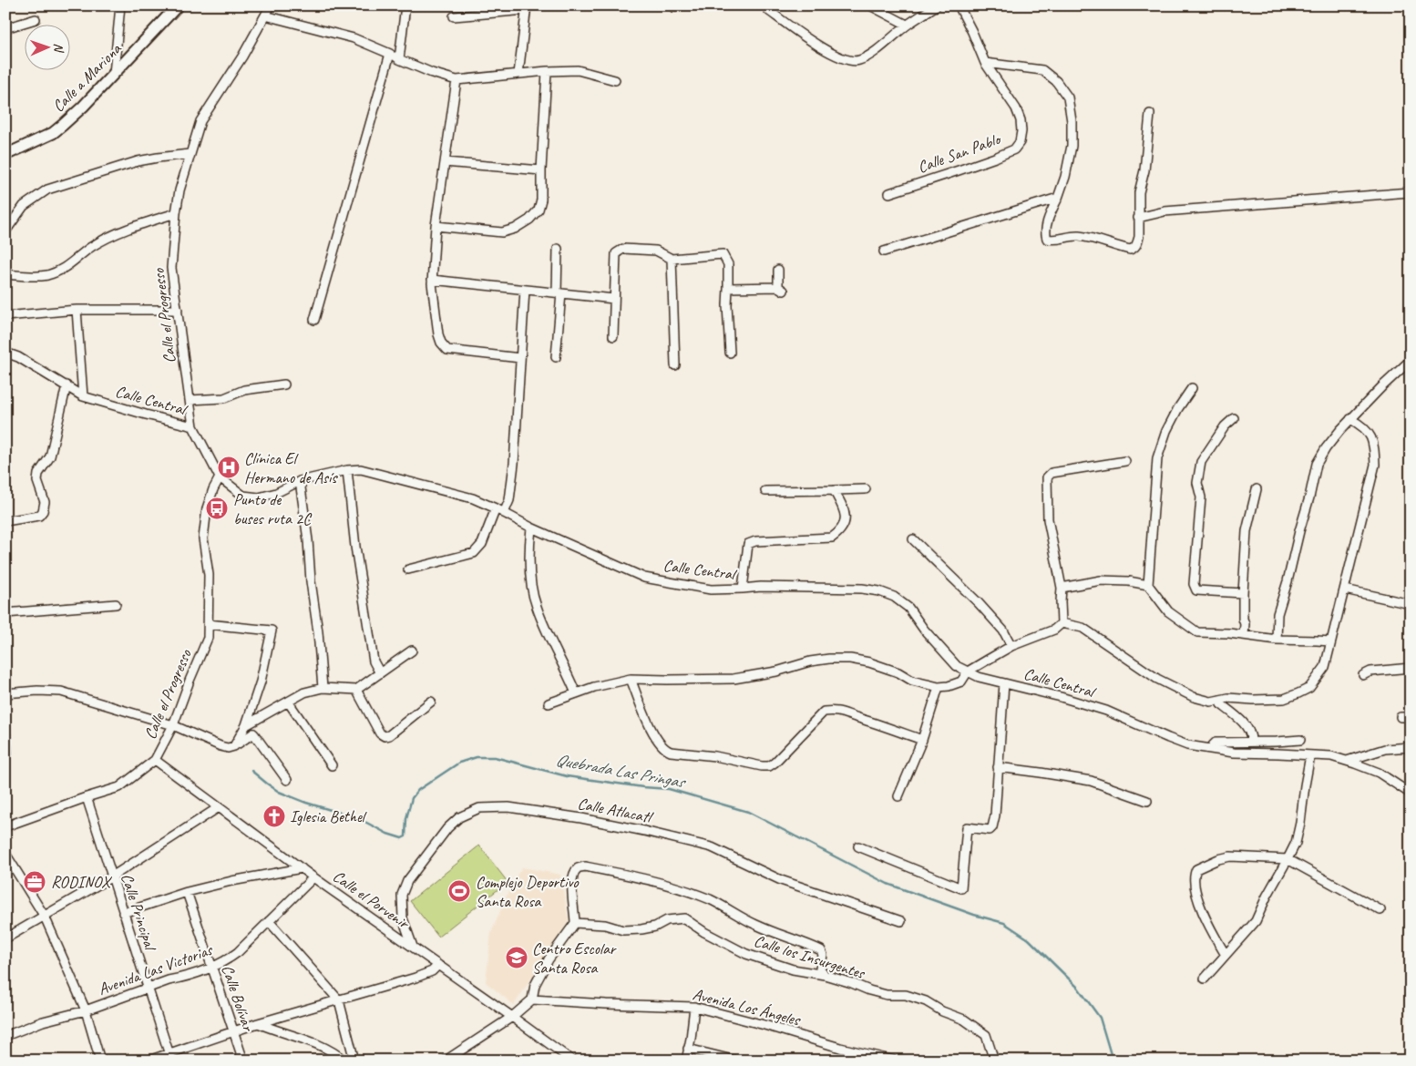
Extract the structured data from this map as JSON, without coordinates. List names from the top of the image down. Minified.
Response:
{"streets":{"main road":["Calle a Mariona"],"street":["Calle San Pablo","Calle el Progresso","Calle Central","Calle Atlacatl","Calle el Porvenir","Calle Principal","Calle los Insurgentes","Avenida Las Victorias","Calle Bolívar","Avenida Los Ángeles"]},"crossings":[["Calle el Progresso","Calle Central"],["Calle el Progresso","Calle el Porvenir"],["Calle el Progresso","Calle Principal"],["Calle Atlacatl","Calle el Porvenir"],["Calle el Porvenir","Avenida Las Victorias"],["Calle Principal","Avenida Las Victorias"],["Avenida Las Victorias","Calle Bolívar"]],"water":["Quebrada Las Pringas"],"places":{"hospital":["Clínica El Hermano de Asís"],"bus stop":["Punto de buses ruta 2C"],"church":["Iglesia Bethel"],"office":["RODINOX"],"sports":["Complejo Deportivo Santa Rosa"],"school or university":["Centro Escolar Santa Rosa"]},"north":"right"}
